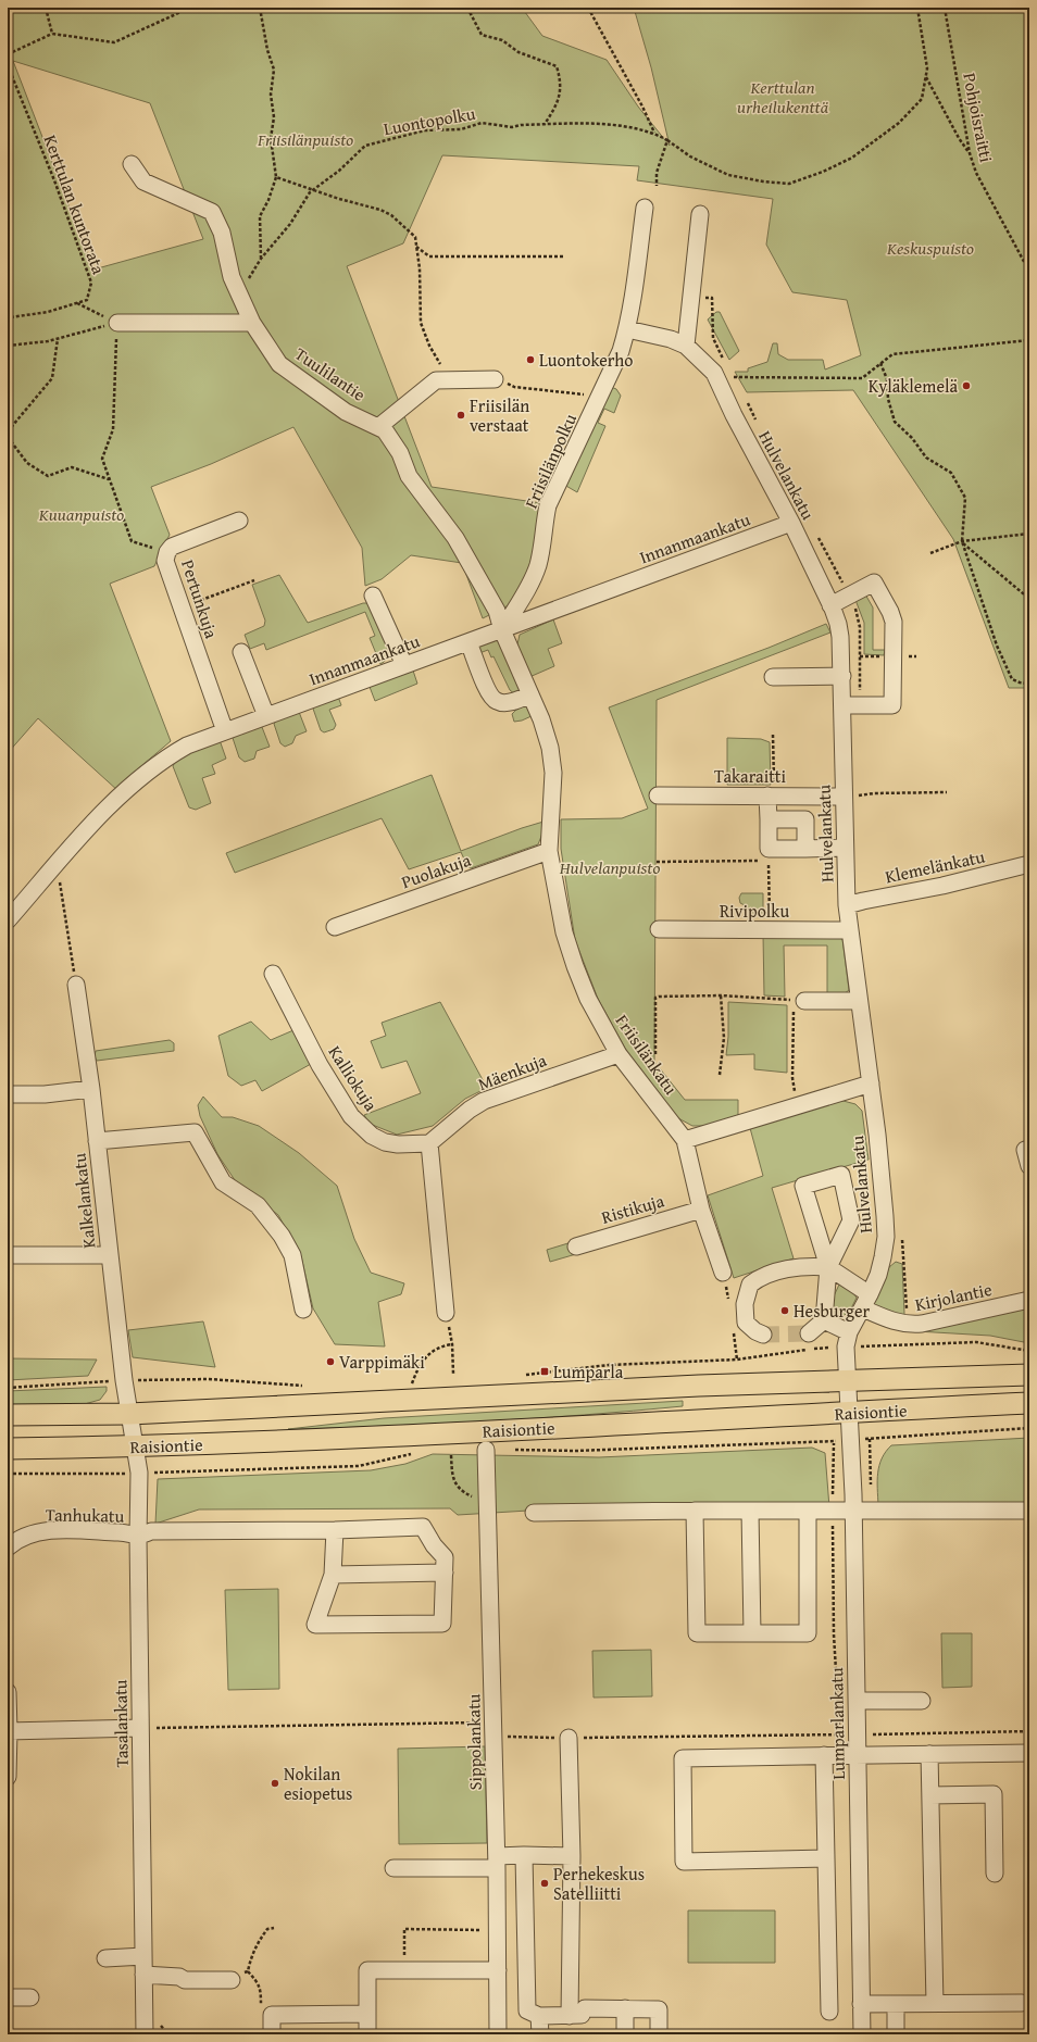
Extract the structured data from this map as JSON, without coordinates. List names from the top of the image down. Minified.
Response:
{"streets":{"main road":["Raisiontie"],"street":["Tuulilantie","Friisilänpolku","Hulvelankatu","Innanmaankatu","Pertunkuja","Takaraitti","Klemelänkatu","Puolakuja","Rivipolku","Friisilänkatu","Mäenkuja","Kalliokuja","Kalkelankatu","Ristikuja","Kirjolantie","Tanhukatu","Tasalankatu","Lumparlankatu","Sippolankatu"],"path":["Pohjoisraitti","Luontopolku","Kerttulan kuntorata"]},"crossings":[["Luontopolku","Tuulilantie"],["Tuulilantie","Friisilänpolku"],["Tuulilantie","Innanmaankatu"],["Tuulilantie","Friisilänkatu"],["Friisilänpolku","Hulvelankatu"],["Friisilänpolku","Innanmaankatu"],["Hulvelankatu","Innanmaankatu"],["Hulvelankatu","Takaraitti"],["Hulvelankatu","Klemelänkatu"],["Hulvelankatu","Rivipolku"],["Hulvelankatu","Kirjolantie"],["Hulvelankatu","Raisiontie"],["Hulvelankatu","Lumparlankatu"],["Innanmaankatu","Pertunkuja"],["Puolakuja","Friisilänkatu"],["Friisilänkatu","Mäenkuja"],["Mäenkuja","Kalliokuja"],["Kalkelankatu","Raisiontie"],["Kalkelankatu","Tasalankatu"],["Raisiontie","Tasalankatu"],["Raisiontie","Lumparlankatu"],["Tanhukatu","Tasalankatu"]],"parks":["Kerttulan urheilukenttä","Friisilänpuisto","Keskuspuisto","Kuuanpuisto","Hulvelanpuisto"],"places":{"other":["Luontokerho","Kyläklemelä","Friisilän verstaat","Hesburger","Varppimäki","Nokilan esiopetus","Perhekeskus Satelliitti"],"transit":["Lumparla"]}}
